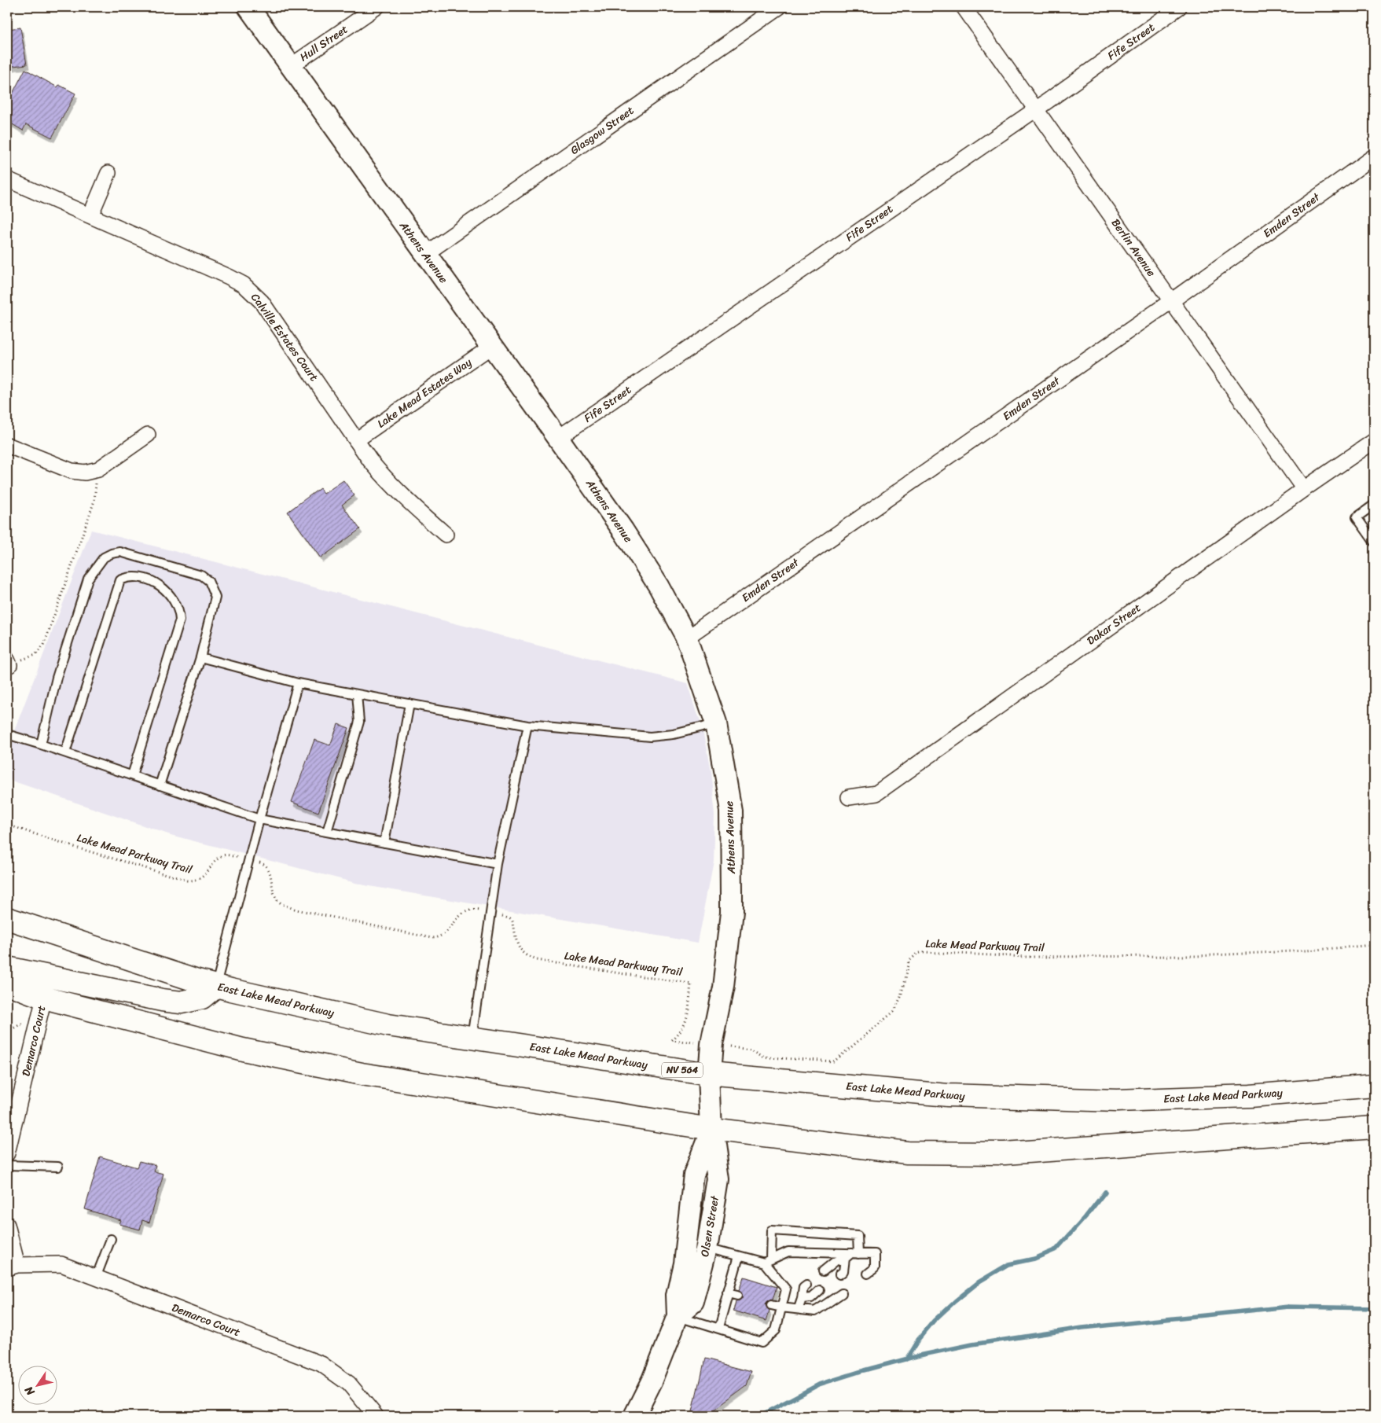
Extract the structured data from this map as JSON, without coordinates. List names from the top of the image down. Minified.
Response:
{"streets":{"main road":["East Lake Mead Parkway","NV 564"],"street":["Fife Street","Hull Street","Glasgow Street","Emden Street","Berlin Avenue","Athens Avenue","Calville Estates Court","Lake Mead Estates Way","Dakar Street","Demarco Court","Olsen Street"],"path":["Lake Mead Parkway Trail"]},"crossings":[["Fife Street","Berlin Avenue"],["Fife Street","Athens Avenue"],["Hull Street","Athens Avenue"],["Glasgow Street","Athens Avenue"],["Emden Street","Berlin Avenue"],["Emden Street","Athens Avenue"],["Berlin Avenue","Dakar Street"],["Athens Avenue","Lake Mead Estates Way"],["Athens Avenue","Lake Mead Parkway Trail"],["Athens Avenue","East Lake Mead Parkway"],["Athens Avenue","Olsen Street"],["Calville Estates Court","Lake Mead Estates Way"]],"north":"bottom left"}
